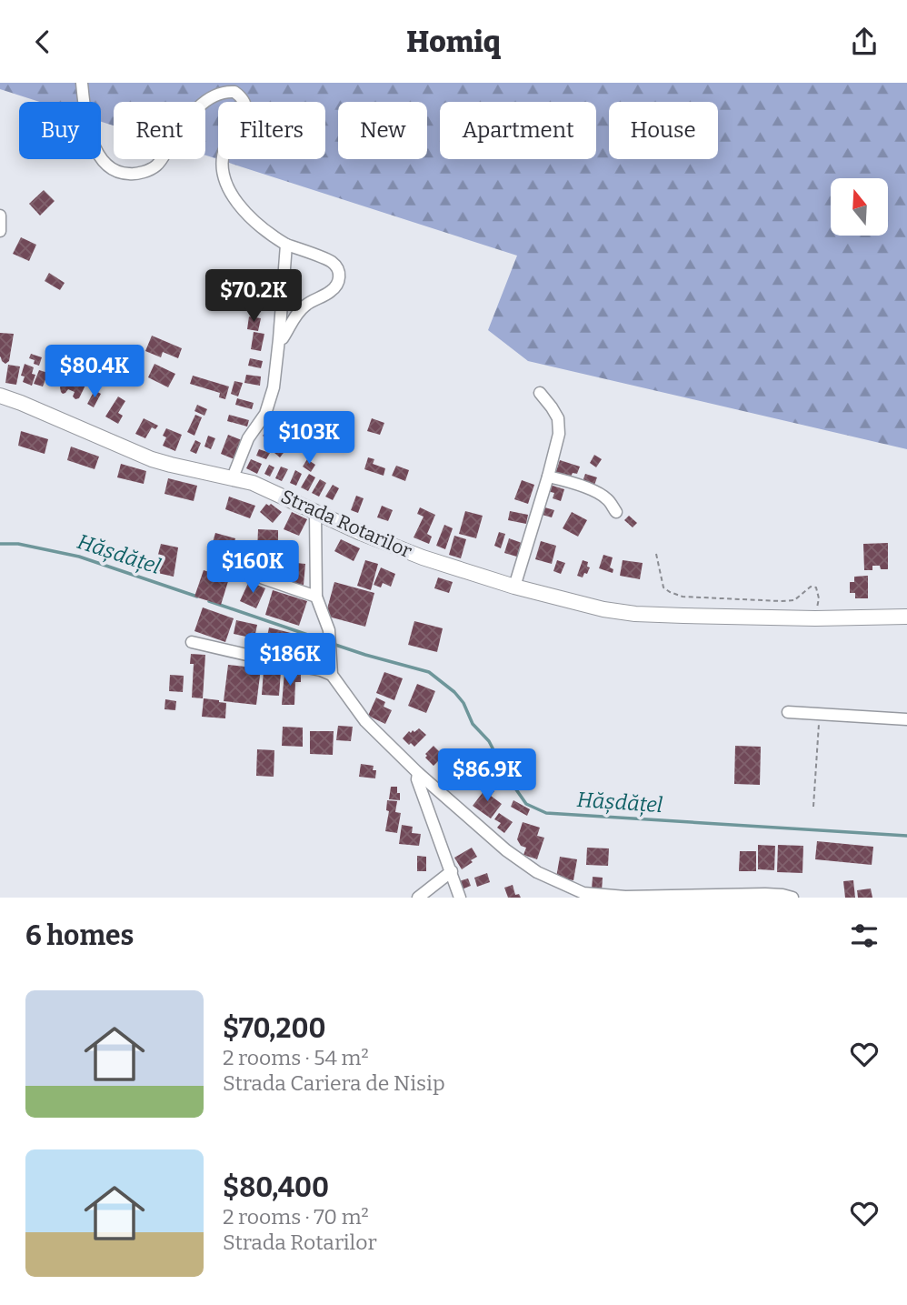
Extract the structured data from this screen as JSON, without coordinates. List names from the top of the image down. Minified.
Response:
{"streets":{"main road":["Strada Rotarilor"]},"water":["Hășdățel"],"north":"top","page":{"header":"Homiq","chip":["Buy","Rent","Filters","New","Apartment","House"],"price":["$70.2K","$80.4K","$103K","$160K","$186K","$86.9K"],"heading":"6 homes","list":[{"name":"$70,200","note":"2 rooms · 54 m² · Strada Cariera de Nisip"},{"name":"$80,400","note":"2 rooms · 70 m² · Strada Rotarilor"}]}}
